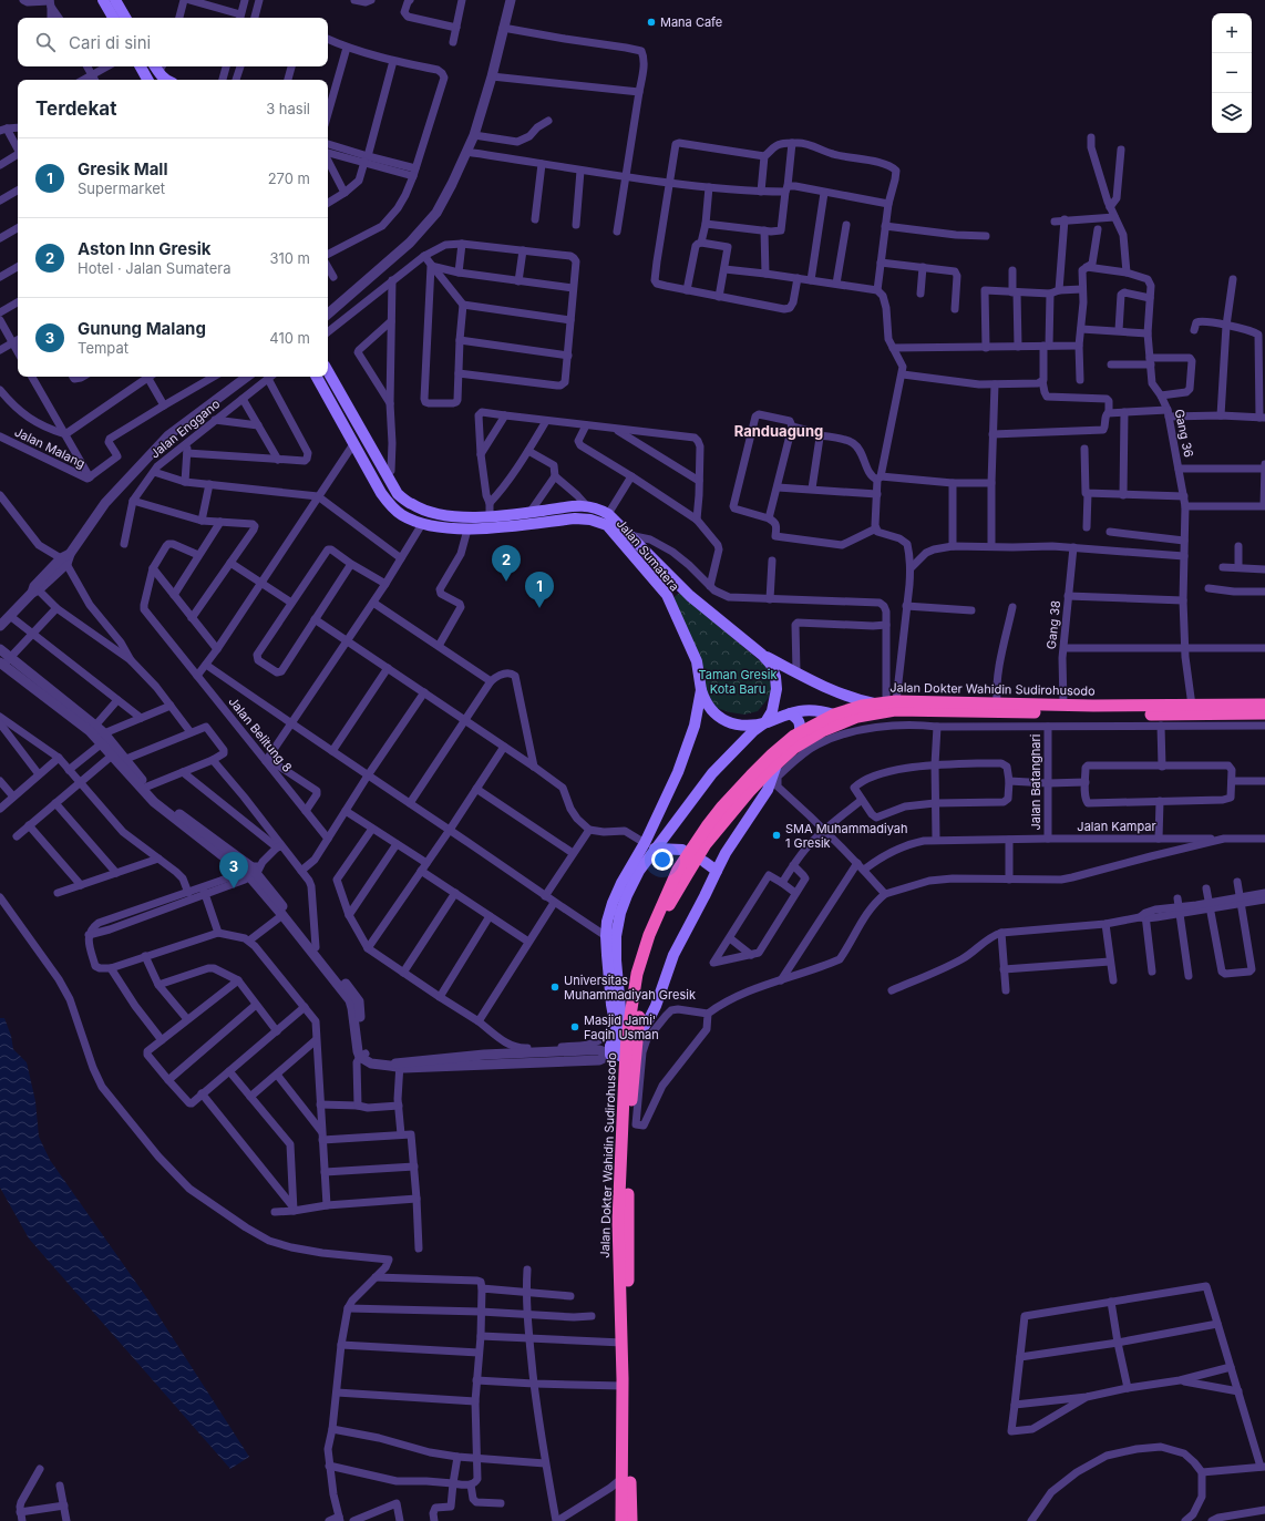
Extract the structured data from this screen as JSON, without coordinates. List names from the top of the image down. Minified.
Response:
{"streets":{"highway":["Jalan Dokter Wahidin Sudirohusodo"],"main road":["Jalan Sumatera"],"street":["Jalan Enggano","Gang 36","Jalan Malang","Gang 38","Jalan Belitung 8","Jalan Batanghari","Jalan Kampar"]},"crossings":[["Gang 36","Jalan Dokter Wahidin Sudirohusodo"],["Jalan Sumatera","Jalan Dokter Wahidin Sudirohusodo"],["Gang 38","Jalan Dokter Wahidin Sudirohusodo"],["Jalan Batanghari","Jalan Kampar"]],"districts":["Randuagung"],"parks":["Taman Gresik Kota Baru"],"places":["Mana Cafe","SMA Muhammadiyah 1 Gresik","Universitas Muhammadiyah Gresik","Masjid Jami' Faqih Usman"],"page":{"map_buttons":["+","−"],"search":"Cari di sini","heading":["Terdekat","3 hasil"],"list":[{"mark":"1","name":"Gresik Mall","note":"Supermarket","value":"270 m"},{"mark":"2","name":"Aston Inn Gresik","note":"Hotel · Jalan Sumatera","value":"310 m"},{"mark":"3","name":"Gunung Malang","note":"Tempat","value":"410 m"}],"pins":["2","1","3"]}}
